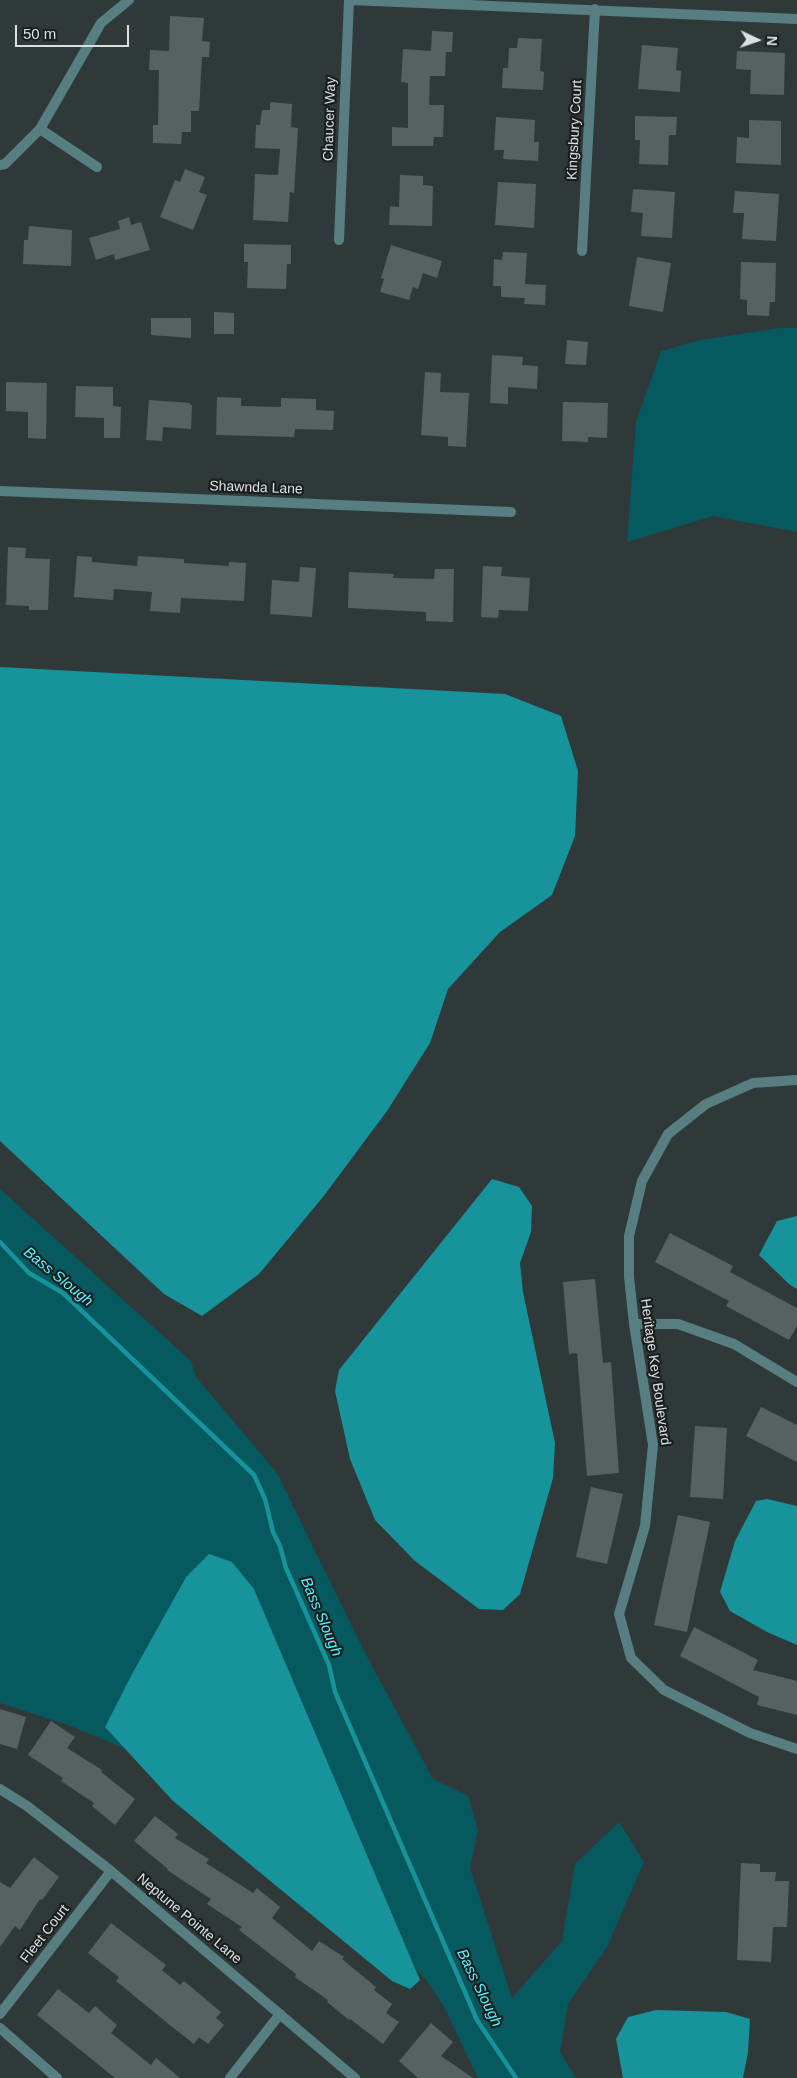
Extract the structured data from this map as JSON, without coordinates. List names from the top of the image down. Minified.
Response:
{"streets":{"street":["Chaucer Way","Kingsbury Court","Shawnda Lane","Heritage Key Boulevard","Neptune Pointe Lane","Fleet Court"]},"crossings":[["Neptune Pointe Lane","Fleet Court"]],"water":["Bass Slough"],"scale_bar":"50 m","north":"right"}
